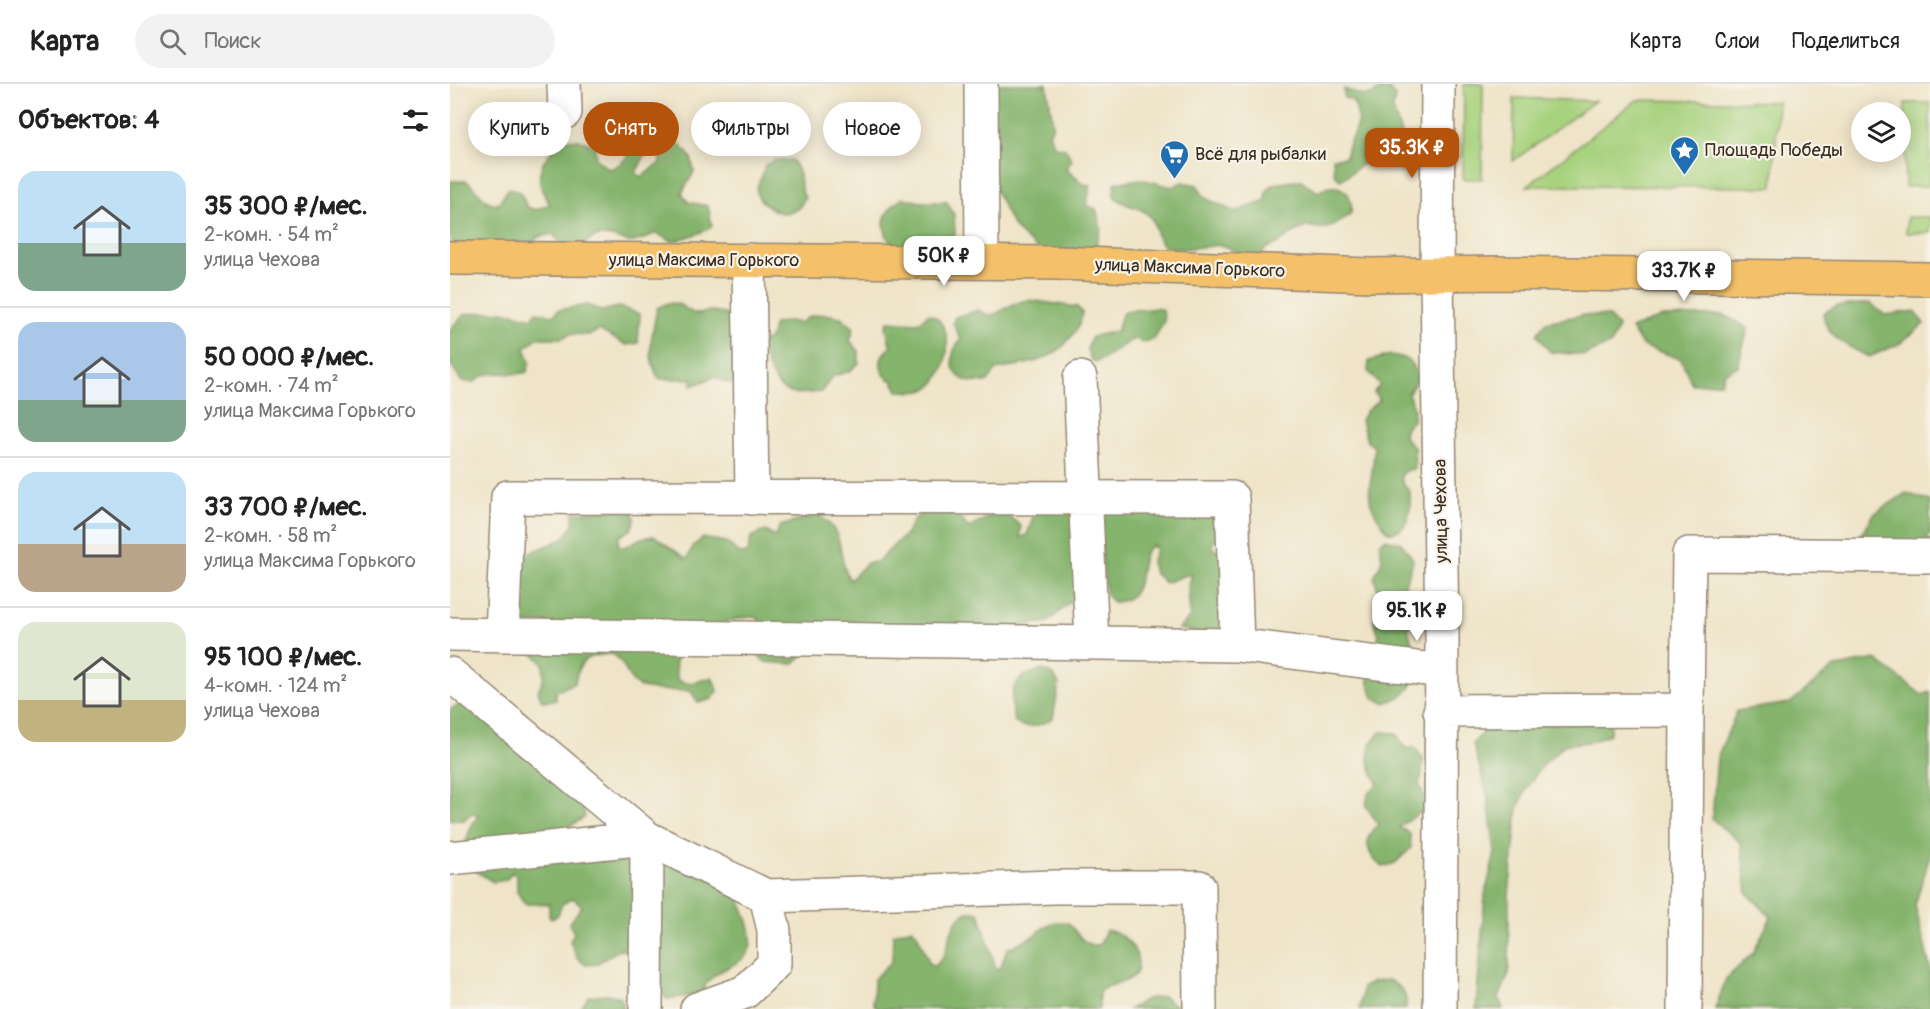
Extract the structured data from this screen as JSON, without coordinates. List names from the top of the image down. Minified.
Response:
{"streets":{"main road":["улица Максима Горького"],"street":["улица Чехова"]},"crossings":[["улица Максима Горького","улица Чехова"]],"places":{"place":["Площадь Победы"],"supermarket":["Всё для рыбалки"]},"page":{"header":"Карта","search":"Поиск","nav":["Карта","Слои","Поделиться"],"heading":"Объектов: 4","chip":["Купить","Снять","Фильтры","Новое"],"price":["35.3K ₽","50K ₽","33.7K ₽","95.1K ₽"],"list":[{"name":"35 300 ₽/мес.","note":"2-комн. · 54 m² · улица Чехова"},{"name":"50 000 ₽/мес.","note":"2-комн. · 74 m² · улица Максима Горького"},{"name":"33 700 ₽/мес.","note":"2-комн. · 58 m² · улица Максима Горького"},{"name":"95 100 ₽/мес.","note":"4-комн. · 124 m² · улица Чехова"}]}}
